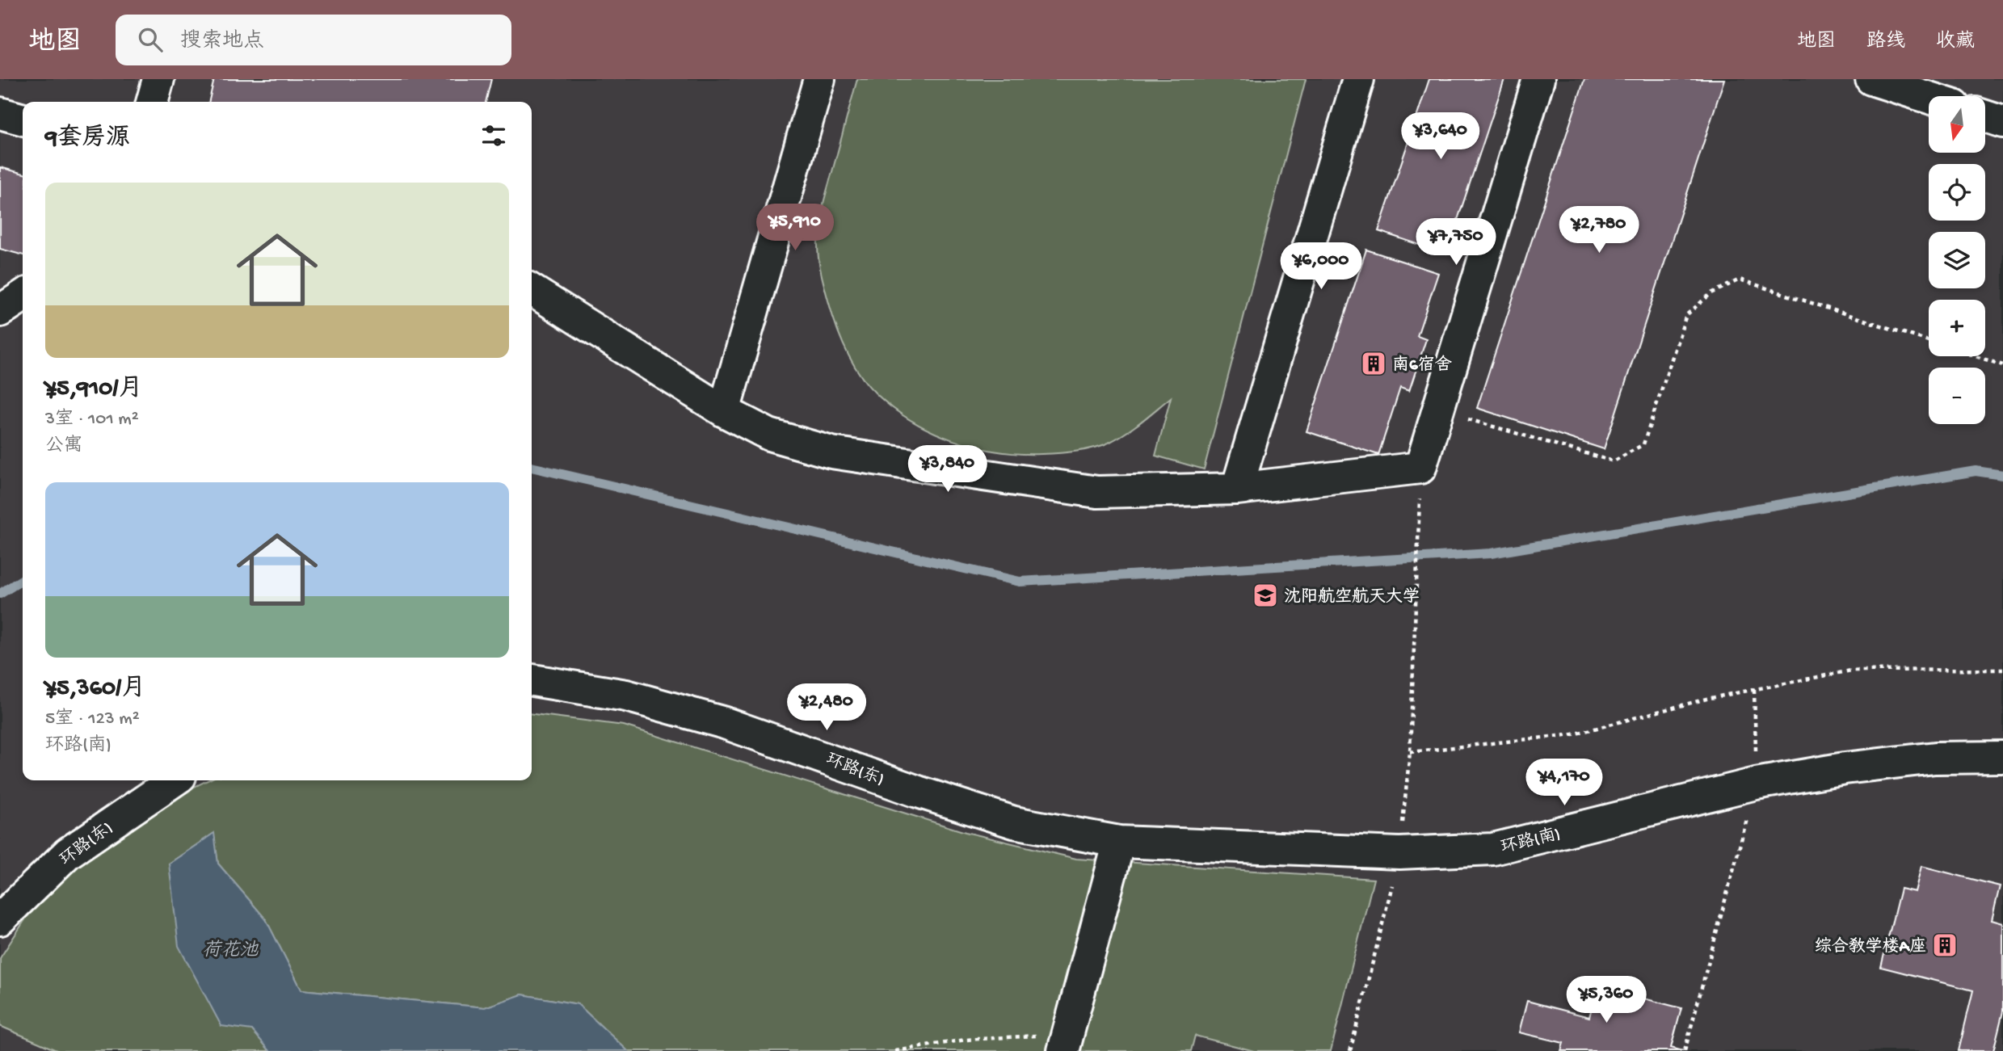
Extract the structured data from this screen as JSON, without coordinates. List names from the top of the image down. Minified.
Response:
{"streets":{"street":["环路(东)","环路(南)"]},"crossings":[["环路(东)","环路(南)"]],"water":["荷花池"],"places":{"building":["南6宿舍","综合教学楼A座"],"school or university":["沈阳航空航天大学"]},"north":"bottom","page":{"header":"地图","search":"搜索地点","nav":["地图","路线","收藏"],"map_buttons":["+","−"],"heading":"9套房源","price":["¥3,640","¥5,910","¥2,780","¥7,750","¥6,000","¥3,840","¥2,480","¥4,170","¥5,360"],"list":[{"name":"¥5,910/月","note":"3室 · 101 m² · 公寓"},{"name":"¥5,360/月","note":"5室 · 123 m² · 环路(南)"}]}}
